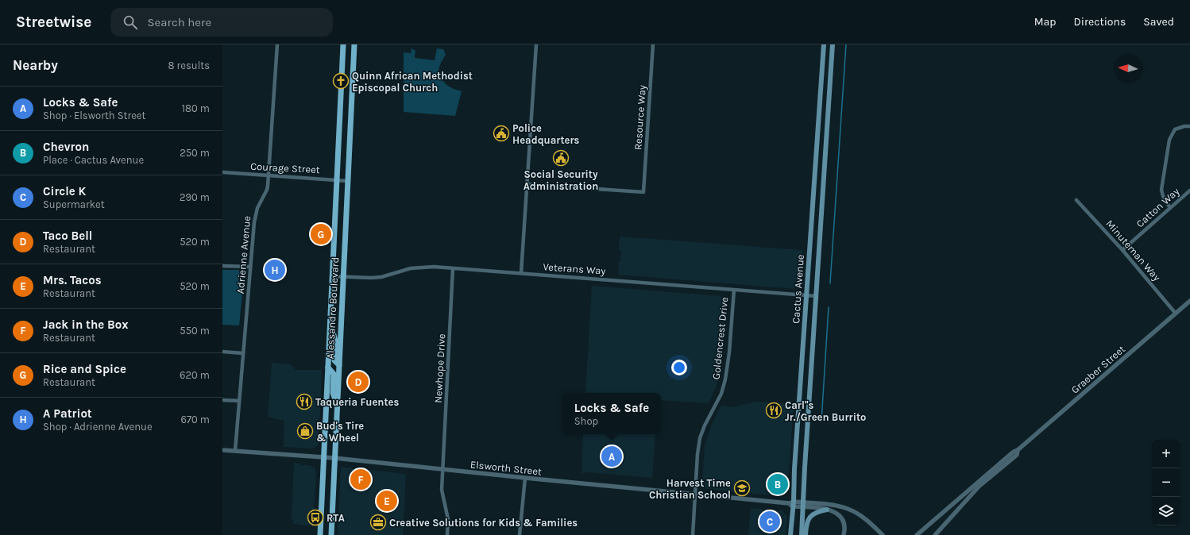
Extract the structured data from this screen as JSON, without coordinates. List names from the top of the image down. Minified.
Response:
{"streets":{"main road":["Cactus Avenue","Alessandro Boulevard"],"street":["Resource Way","Courage Street","Catton Way","Minuteman Way","Adrienne Avenue","Veterans Way","Goldencrest Drive","Newhope Drive","Graeber Street","Elsworth Street"]},"crossings":[["Courage Street","Adrienne Avenue"],["Courage Street","Alessandro Boulevard"],["Catton Way","Minuteman Way"],["Minuteman Way","Graeber Street"],["Adrienne Avenue","Elsworth Street"],["Veterans Way","Cactus Avenue"],["Veterans Way","Alessandro Boulevard"],["Veterans Way","Goldencrest Drive"],["Veterans Way","Newhope Drive"],["Cactus Avenue","Elsworth Street"],["Alessandro Boulevard","Elsworth Street"],["Goldencrest Drive","Elsworth Street"],["Newhope Drive","Elsworth Street"]],"places":{"church":["Quinn African Methodist Episcopal Church"],"public building":["Police Headquarters","Social Security Administration"],"restaurant":["Taqueria Fuentes","Carl''s Jr./Green Burrito"],"shop":["Bud's Tire & Wheel"],"school or university":["Harvest Time Christian School"],"bus stop":["RTA"],"office":["Creative Solutions for Kids & Families"]},"north":"left","page":{"header":"Streetwise","search":"Search here","nav":["Map","Directions","Saved"],"heading":["Nearby","8 results"],"list":[{"mark":"A","name":"Locks & Safe","note":"Shop · Elsworth Street","value":"180 m"},{"mark":"B","name":"Chevron","note":"Place · Cactus Avenue","value":"250 m"},{"mark":"C","name":"Circle K","note":"Supermarket","value":"290 m"},{"mark":"D","name":"Taco Bell","note":"Restaurant","value":"520 m"},{"mark":"E","name":"Mrs. Tacos","note":"Restaurant","value":"520 m"},{"mark":"F","name":"Jack in the Box","note":"Restaurant","value":"550 m"},{"mark":"G","name":"Rice and Spice","note":"Restaurant","value":"620 m"},{"mark":"H","name":"A Patriot","note":"Shop · Adrienne Avenue","value":"670 m"}],"pins":["G","H","D","A","F","B","E","C"],"popup":["Locks & Safe","Shop"],"map_buttons":["+","−"]}}
